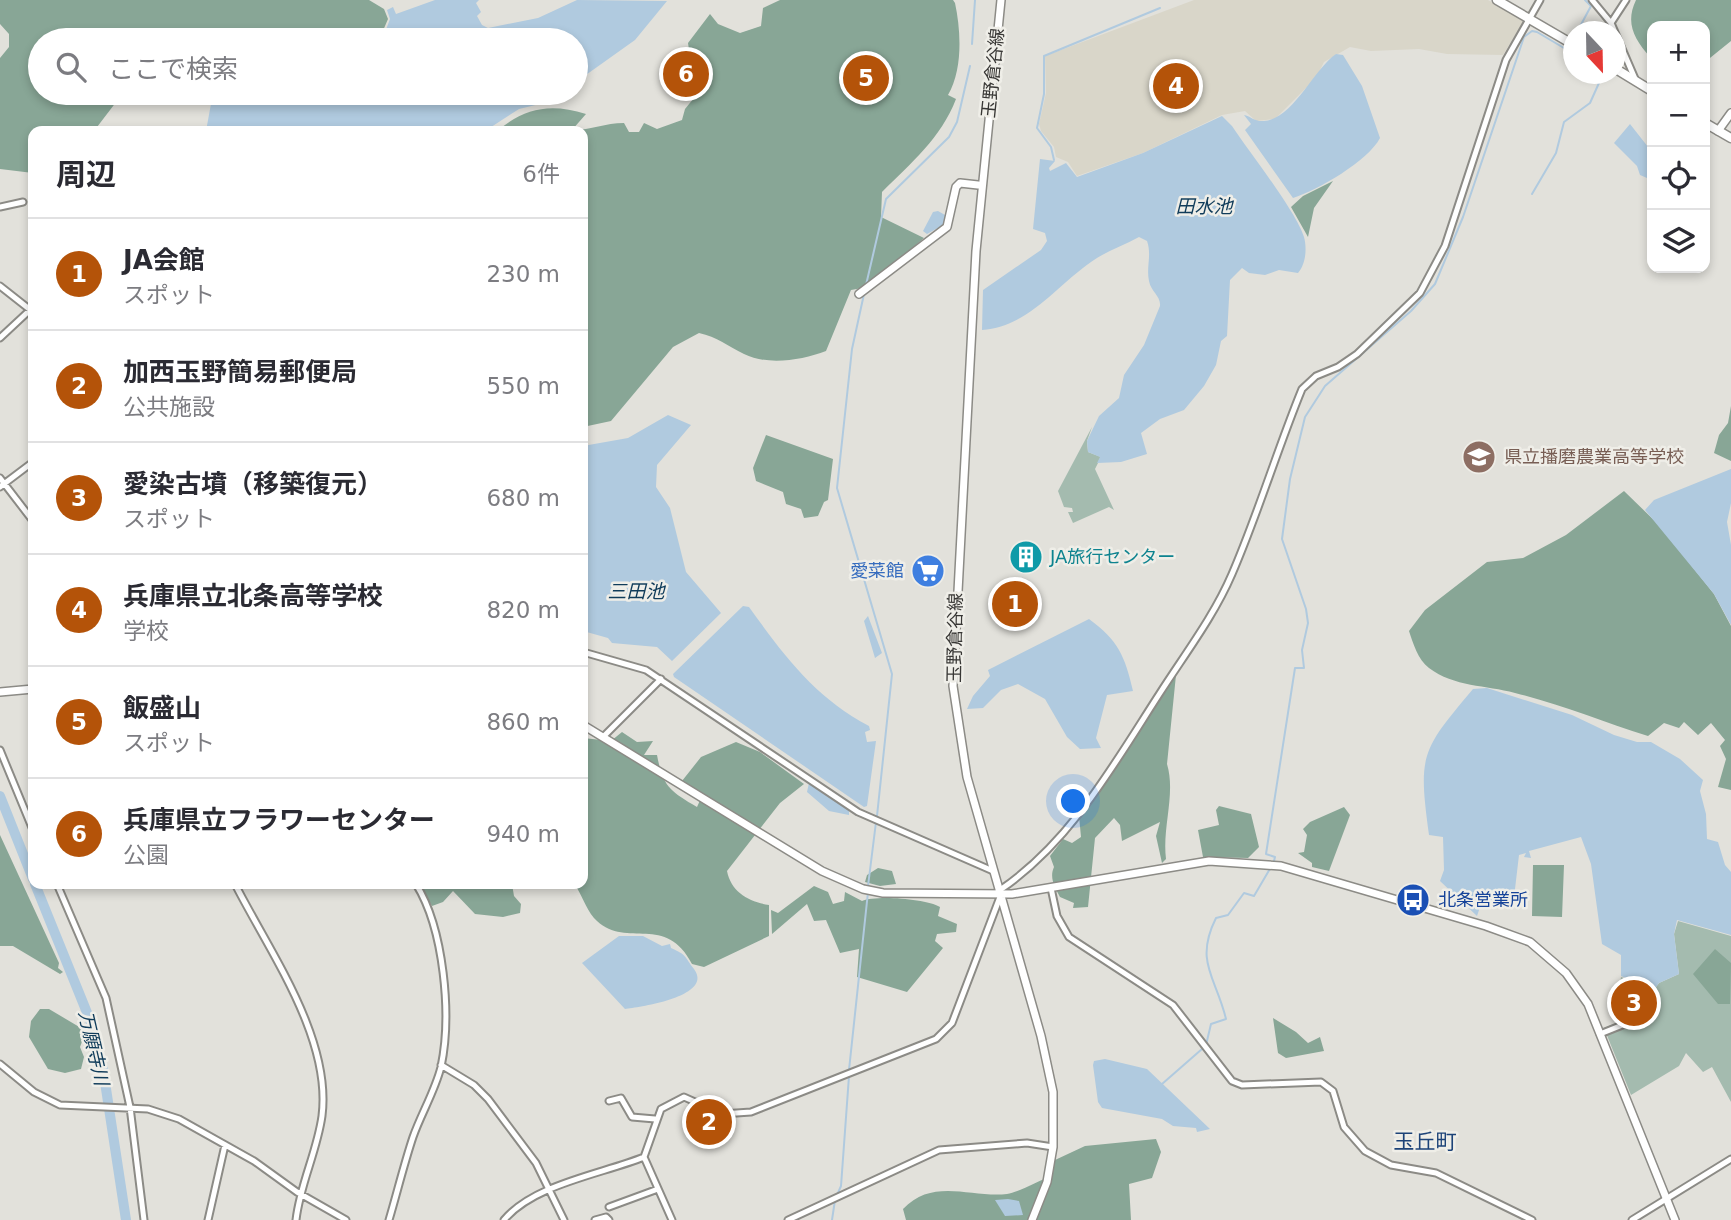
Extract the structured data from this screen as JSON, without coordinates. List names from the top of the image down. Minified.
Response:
{"streets":{"main road":["玉野倉谷線"]},"districts":["玉丘町"],"water":["田水池","三田池","万願寺川"],"places":{"school or university":["県立播磨農業高等学校"],"building":["JA旅行センター"],"supermarket":["愛菜館"],"bus stop":["北条営業所"]},"north":"bottom","page":{"map_buttons":["+","−"],"search":"ここで検索","pins":["6","5","4","1","3","2"],"heading":["周辺","6件"],"list":[{"mark":"1","name":"JA会館","note":"スポット","value":"230 m"},{"mark":"2","name":"加西玉野簡易郵便局","note":"公共施設","value":"550 m"},{"mark":"3","name":"愛染古墳（移築復元）","note":"スポット","value":"680 m"},{"mark":"4","name":"兵庫県立北条高等学校","note":"学校","value":"820 m"},{"mark":"5","name":"飯盛山","note":"スポット","value":"860 m"},{"mark":"6","name":"兵庫県立フラワーセンター","note":"公園","value":"940 m"}]}}
